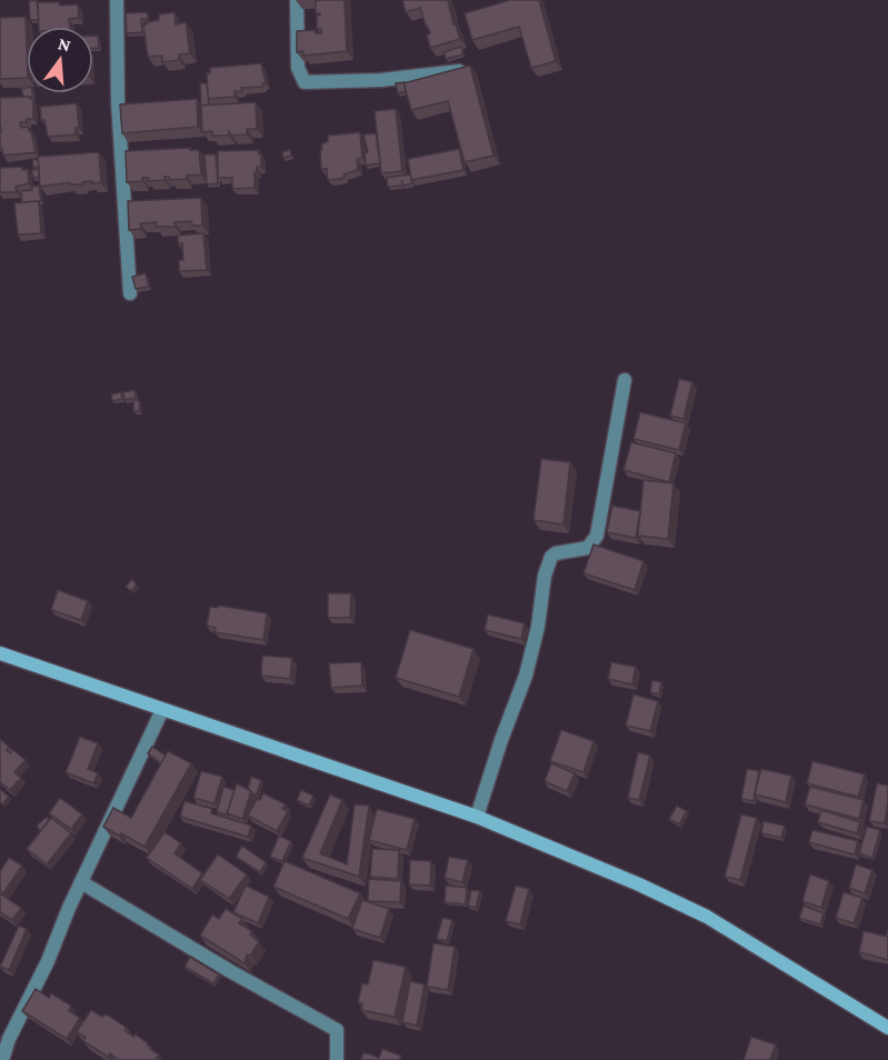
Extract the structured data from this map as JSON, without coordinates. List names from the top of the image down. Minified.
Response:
{"north":"top"}
